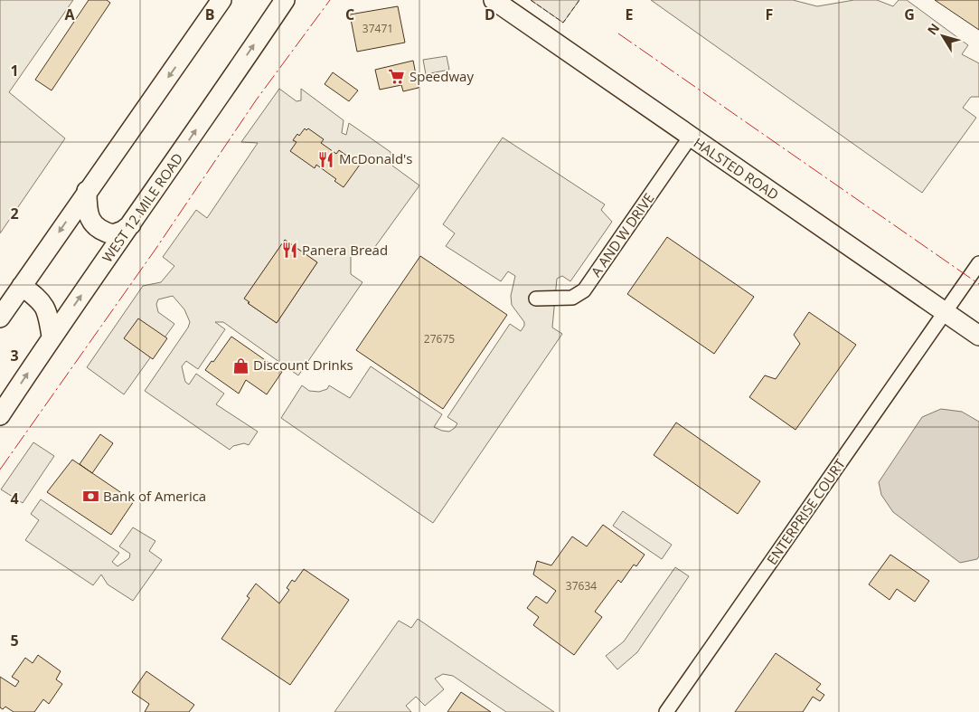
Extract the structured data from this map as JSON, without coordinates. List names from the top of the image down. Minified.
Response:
{"streets":{"main road":["HALSTED ROAD","WEST 12 MILE ROAD"],"street":["A AND W DRIVE","ENTERPRISE COURT"]},"crossings":[["HALSTED ROAD","A AND W DRIVE"],["HALSTED ROAD","ENTERPRISE COURT"]],"places":{"supermarket":["Speedway"],"restaurant":["McDonald's","Panera Bread"],"shop":["Discount Drinks"],"bank":["Bank of America"]},"house_numbers":["37471","27675","37634"],"north":"top left","grid":{"columns":["A","B","C","D","E","F","G"],"rows":["1","2","3","4","5"]}}
